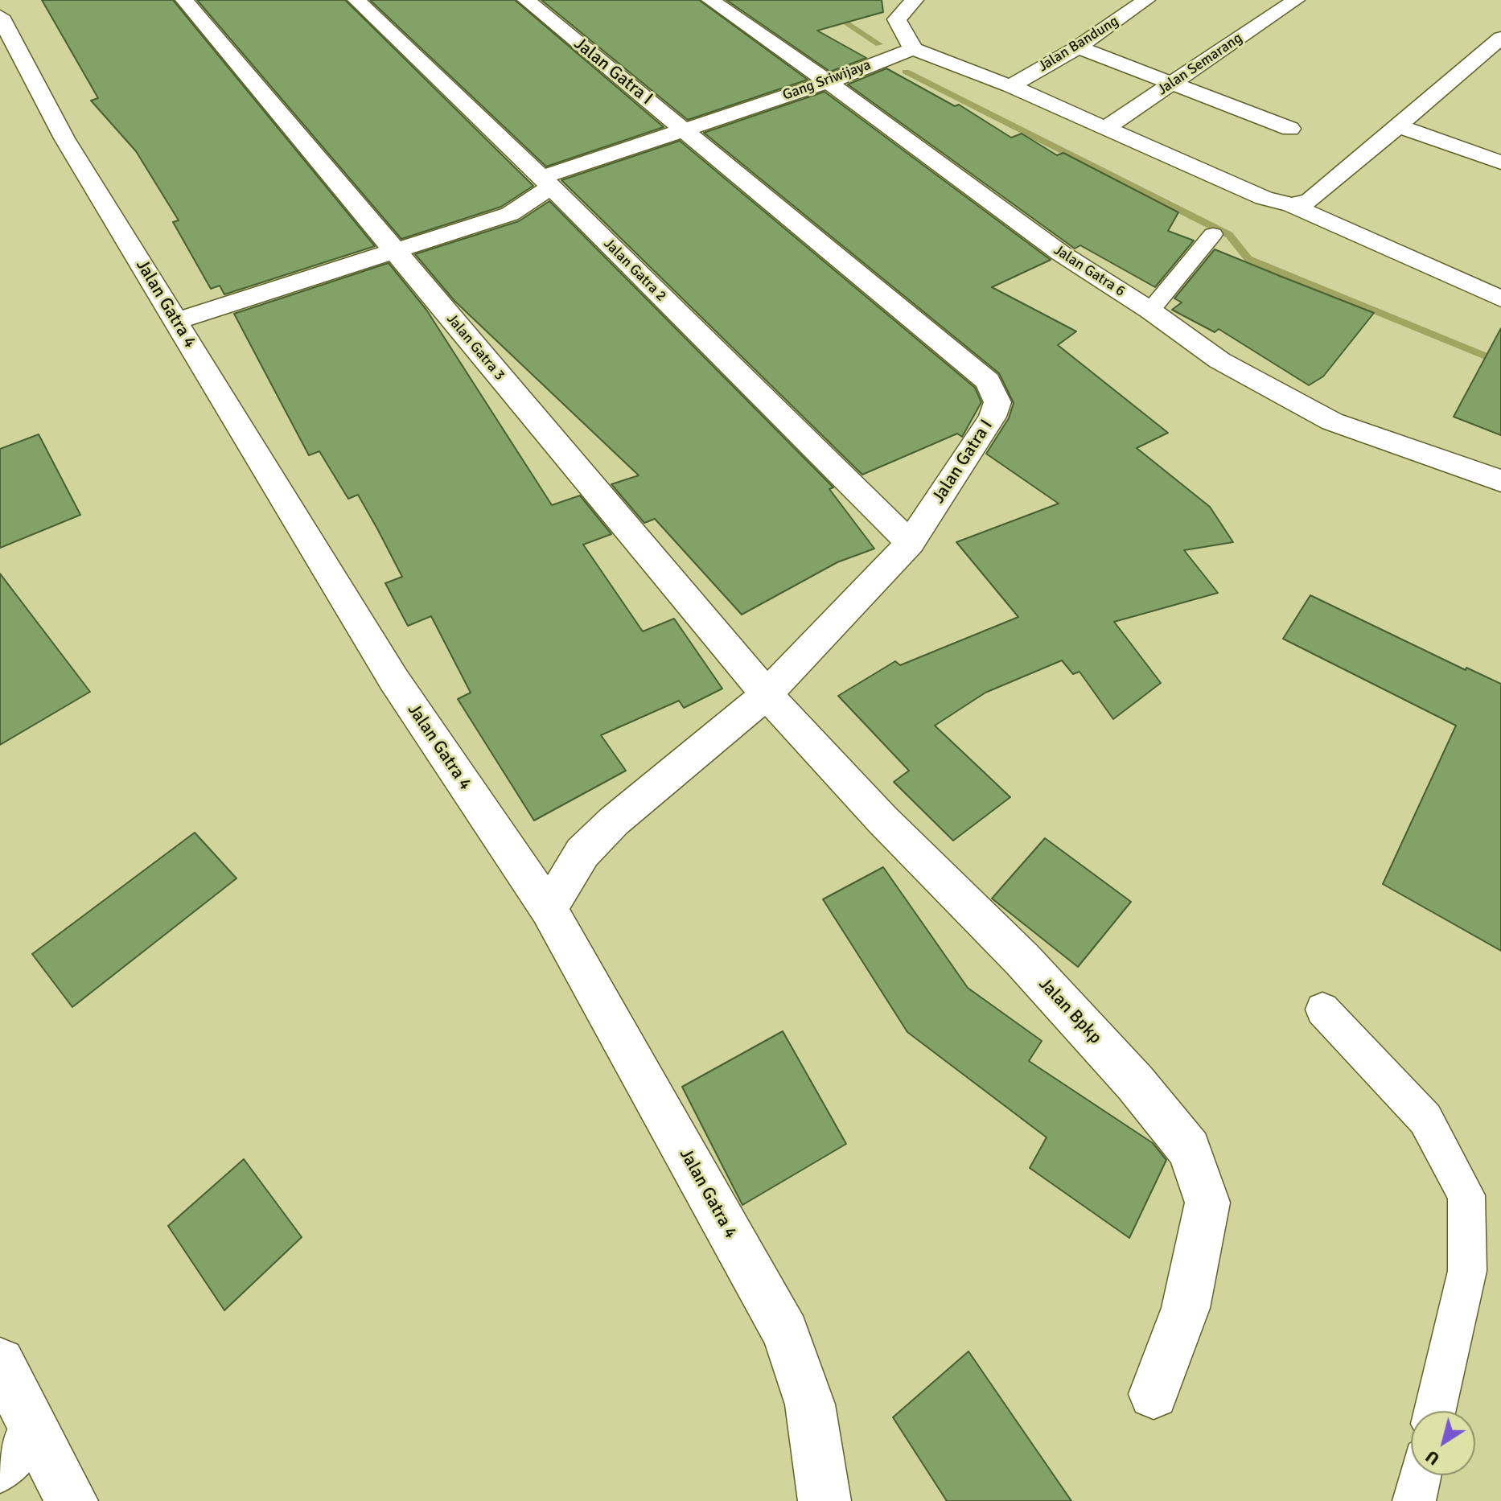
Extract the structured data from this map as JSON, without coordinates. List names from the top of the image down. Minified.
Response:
{"streets":{"street":["Jalan Bandung","Jalan Semarang","Jalan Gatra I","Gang Sriwijaya","Jalan Gatra 2","Jalan Gatra 6","Jalan Gatra 4","Jalan Gatra 3","Jalan Bpkp"]},"crossings":[["Jalan Gatra I","Gang Sriwijaya"],["Jalan Gatra I","Jalan Gatra 2"],["Jalan Gatra I","Jalan Gatra 4"],["Jalan Gatra I","Jalan Gatra 3"],["Jalan Gatra I","Jalan Bpkp"],["Gang Sriwijaya","Jalan Gatra 2"],["Gang Sriwijaya","Jalan Gatra 6"],["Gang Sriwijaya","Jalan Gatra 4"],["Gang Sriwijaya","Jalan Gatra 3"],["Jalan Gatra 3","Jalan Bpkp"]],"north":"bottom left"}
